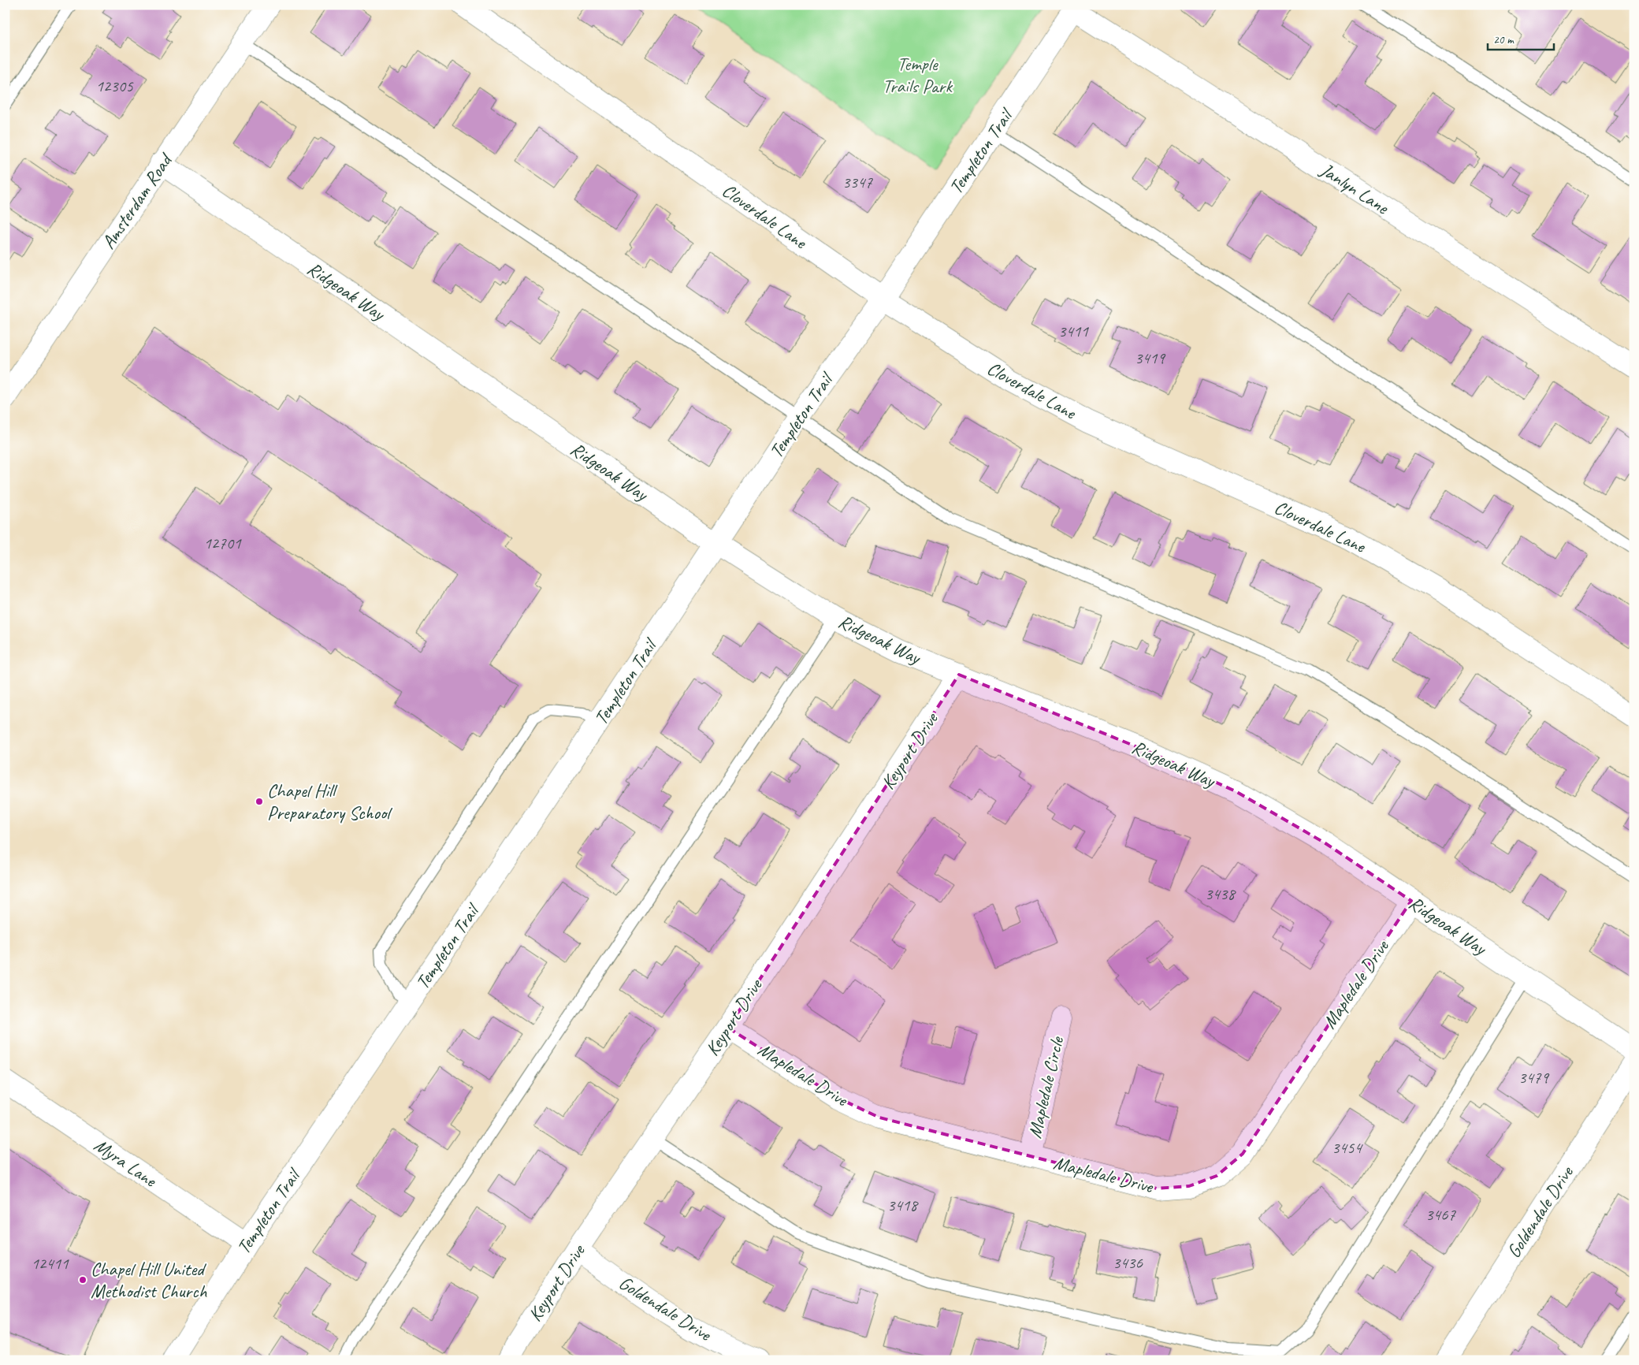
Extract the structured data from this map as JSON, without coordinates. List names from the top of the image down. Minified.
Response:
{"streets":{"street":["Templeton Trail","Janlyn Lane","Amsterdam Road","Cloverdale Lane","Ridgeoak Way","Keyport Drive","Mapledale Drive","Mapledale Circle","Myra Lane","Goldendale Drive"]},"crossings":[["Templeton Trail","Janlyn Lane"],["Templeton Trail","Cloverdale Lane"],["Templeton Trail","Ridgeoak Way"],["Templeton Trail","Myra Lane"],["Amsterdam Road","Ridgeoak Way"],["Ridgeoak Way","Keyport Drive"],["Ridgeoak Way","Mapledale Drive"],["Keyport Drive","Mapledale Drive"],["Keyport Drive","Goldendale Drive"],["Mapledale Drive","Mapledale Circle"]],"parks":["Temple Trails Park"],"places":["Chapel Hill Preparatory School","Chapel Hill United Methodist Church"],"house_numbers":["12305","3347","3411","3419","12701","3438","3479","3454","3418","3467","3436","12411"],"scale_bar":"20 m"}
